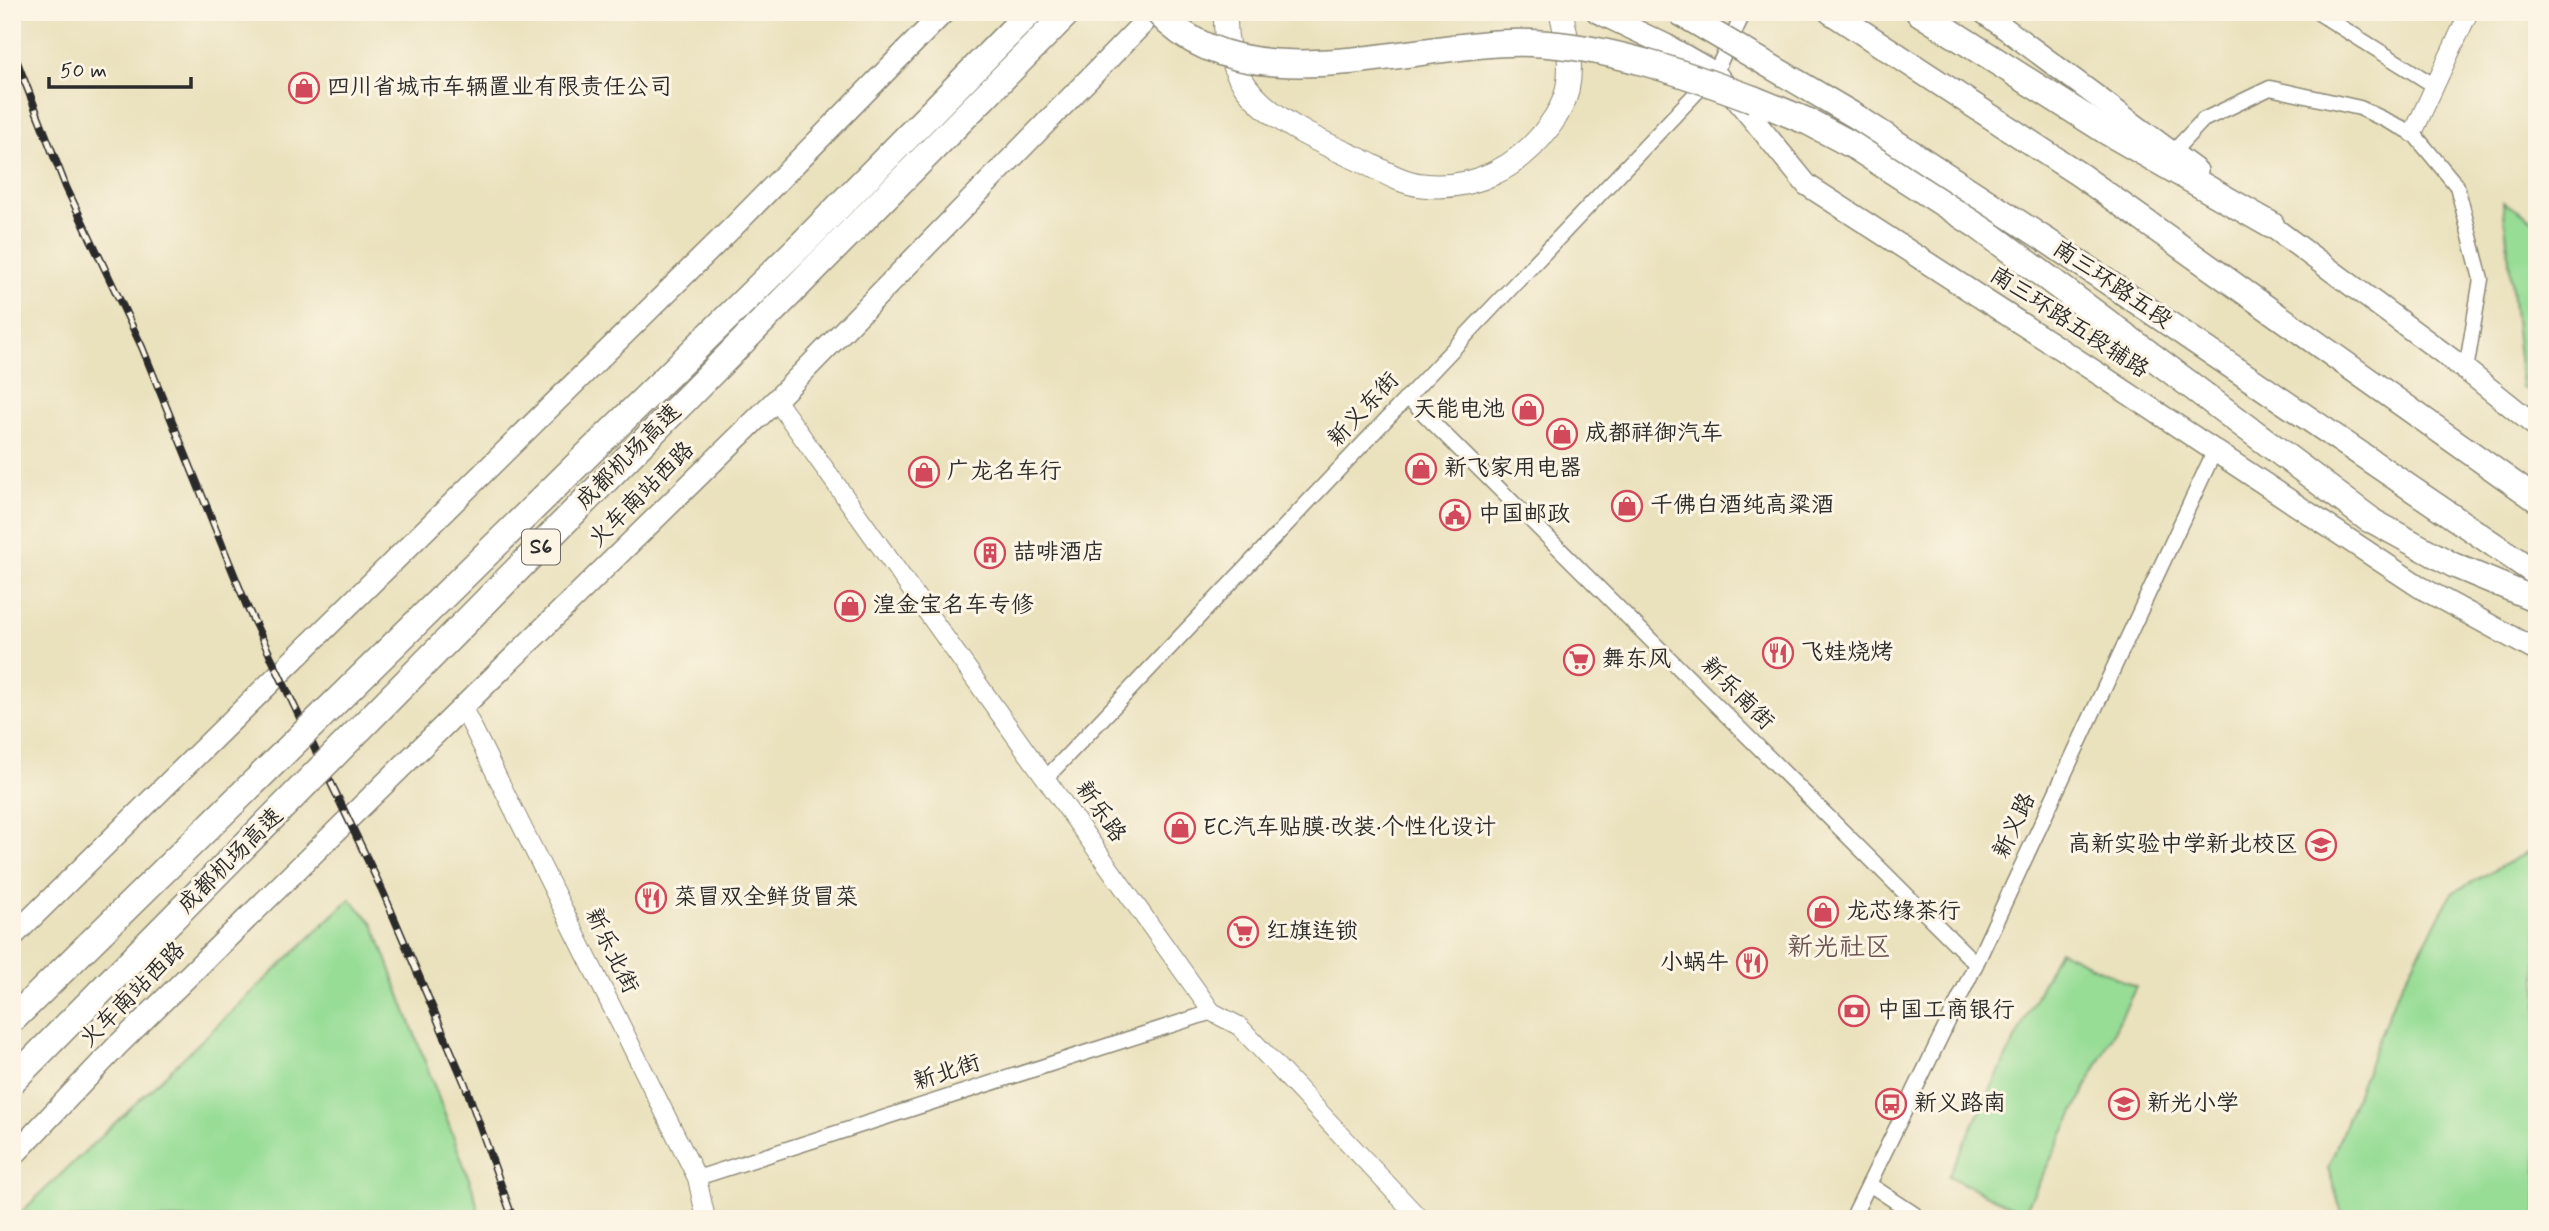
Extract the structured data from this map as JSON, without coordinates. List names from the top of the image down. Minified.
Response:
{"streets":{"highway":["南三环路五段","成都机场高速","S6"],"main road":["南三环路五段辅路","火车南站西路"],"street":["新义东街","新乐南街","新乐路","新义路","新乐北街","新北街"]},"crossings":[["南三环路五段辅路","新义东街"],["南三环路五段辅路","新义路"],["新义东街","新乐南街"],["新义东街","新乐路"],["火车南站西路","新乐路"],["火车南站西路","新乐北街"],["新乐南街","新义路"],["新乐路","新北街"],["新乐北街","新北街"]],"districts":["新光社区"],"places":{"shop":["四川省城市车辆置业有限责任公司","天能电池","成都祥御汽车","新飞家用电器","广龙名车行","千佛白酒纯高粱酒","湟金宝名车专修","EC汽车贴膜·改装·个性化设计","龙芯缘茶行"],"public building":["中国邮政"],"building":["喆啡酒店"],"restaurant":["飞娃烧烤","菜冒双全鲜货冒菜","小蜗牛"],"supermarket":["舞东风","红旗连锁"],"school or university":["高新实验中学新北校区","新光小学"],"bank":["中国工商银行"],"bus stop":["新义路南"]},"scale_bar":"50 m"}
